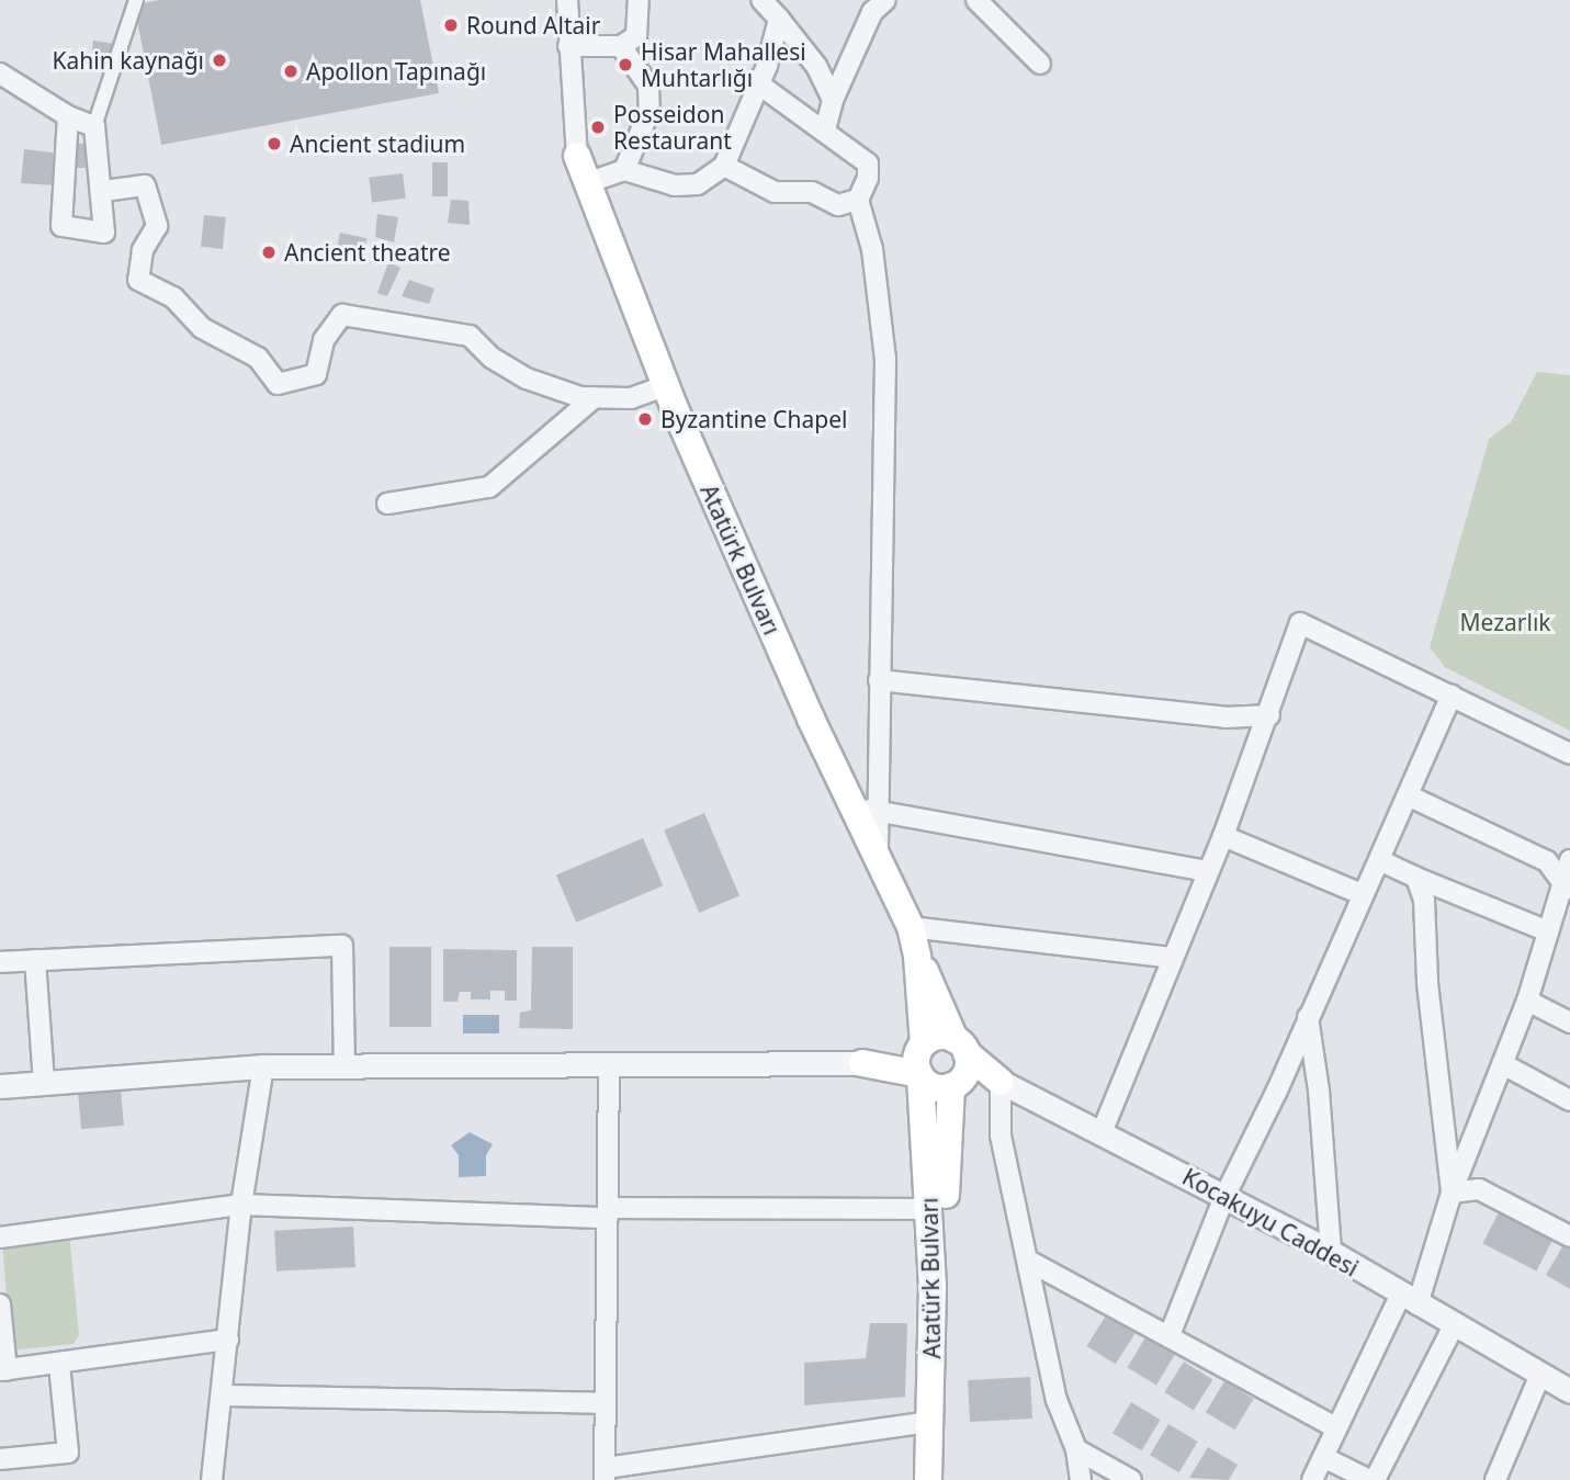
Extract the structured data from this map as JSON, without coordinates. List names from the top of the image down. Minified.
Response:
{"streets":{"main road":["Atatürk Bulvarı","Kocakuyu Caddesi"]},"crossings":[["Atatürk Bulvarı","Kocakuyu Caddesi"]],"parks":["Mezarlık"],"places":["Round Altair","Kahin kaynağı","Hisar Mahallesi Muhtarlığı","Apollon Tapınağı","Posseidon Restaurant","Ancient stadium","Ancient theatre","Byzantine Chapel"]}
